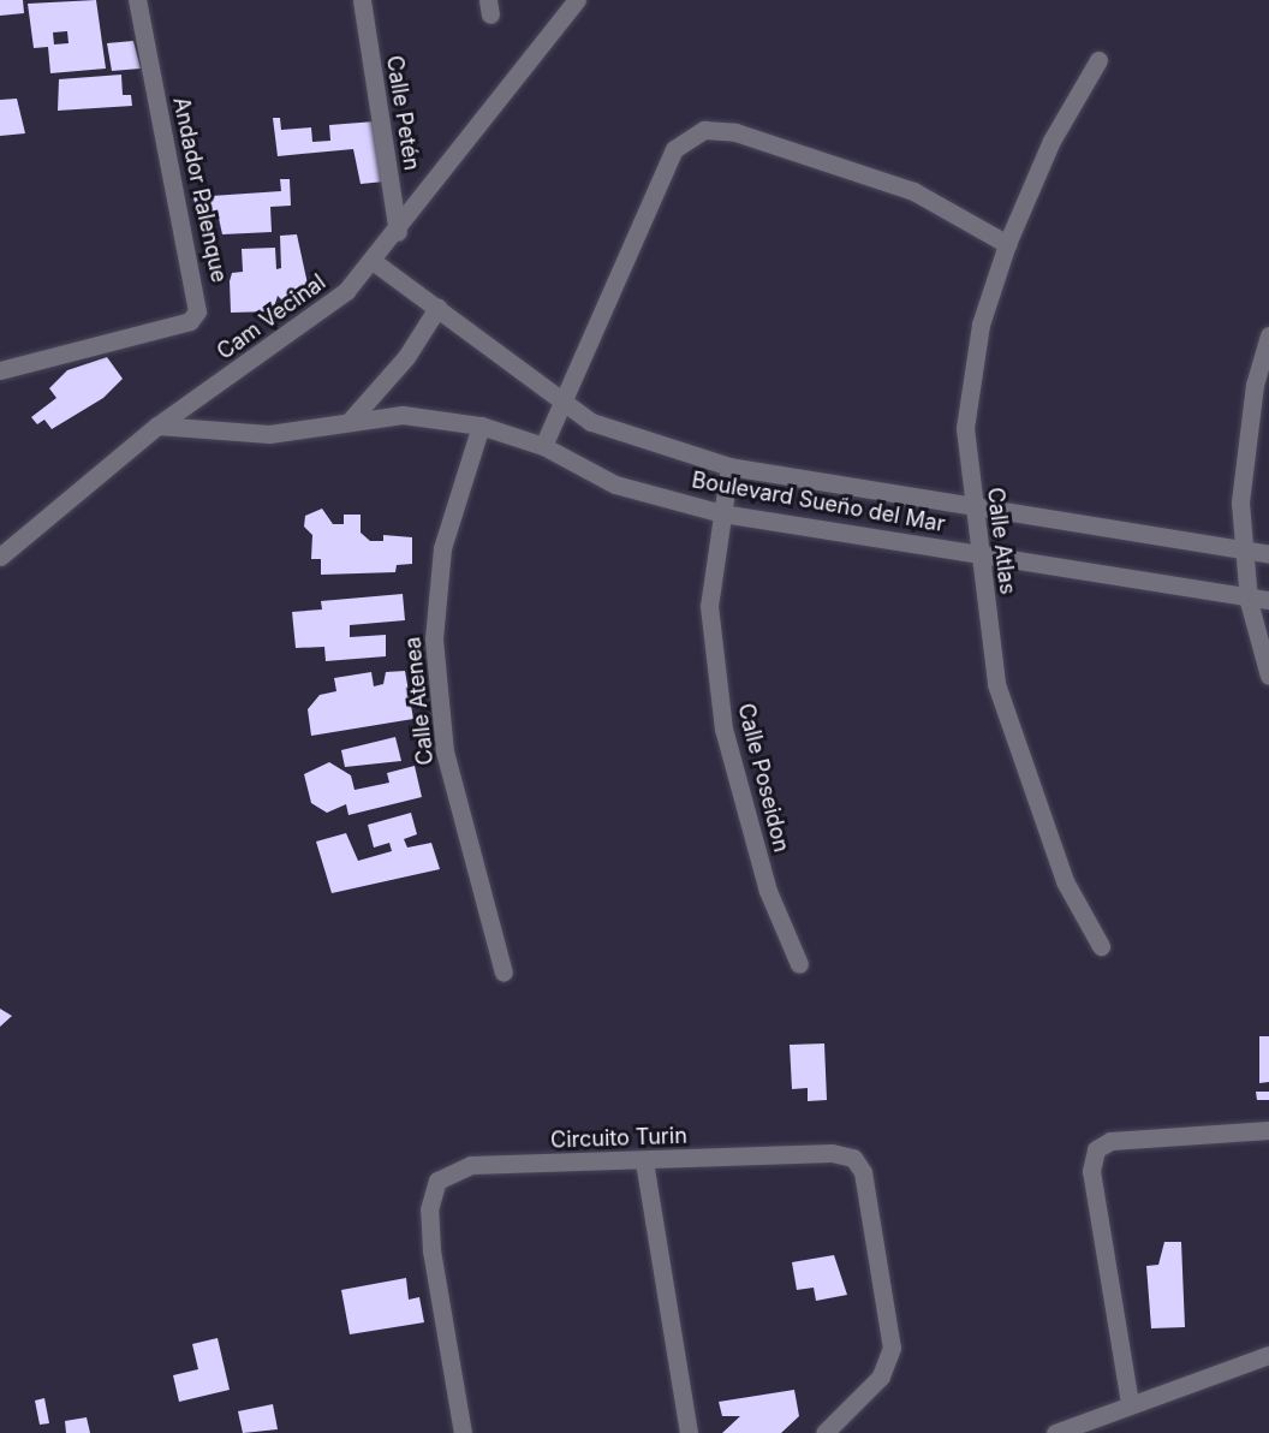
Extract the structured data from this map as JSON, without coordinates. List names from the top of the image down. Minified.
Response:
{"streets":{"street":["Calle Petén","Andador Palenque","Cam Vecinal","Boulevard Sueño del Mar","Calle Atlas","Calle Atenea","Calle Poseidon","Circuito Turin"]},"crossings":[["Calle Petén","Cam Vecinal"],["Cam Vecinal","Boulevard Sueño del Mar"],["Boulevard Sueño del Mar","Calle Atlas"],["Boulevard Sueño del Mar","Calle Atenea"],["Boulevard Sueño del Mar","Calle Poseidon"]]}
